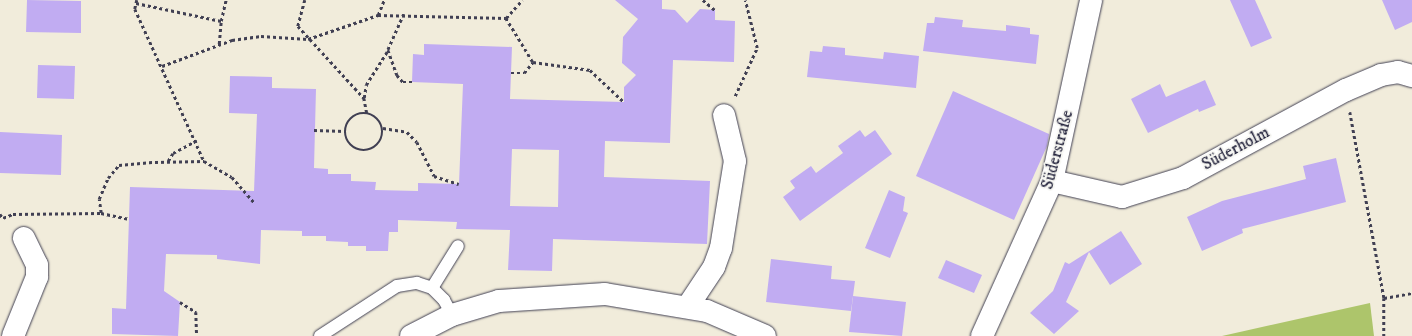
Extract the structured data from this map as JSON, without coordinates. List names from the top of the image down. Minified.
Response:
{"streets":{"street":["Süderholm","Süderstraße"]},"crossings":[["Süderholm","Süderstraße"]]}
